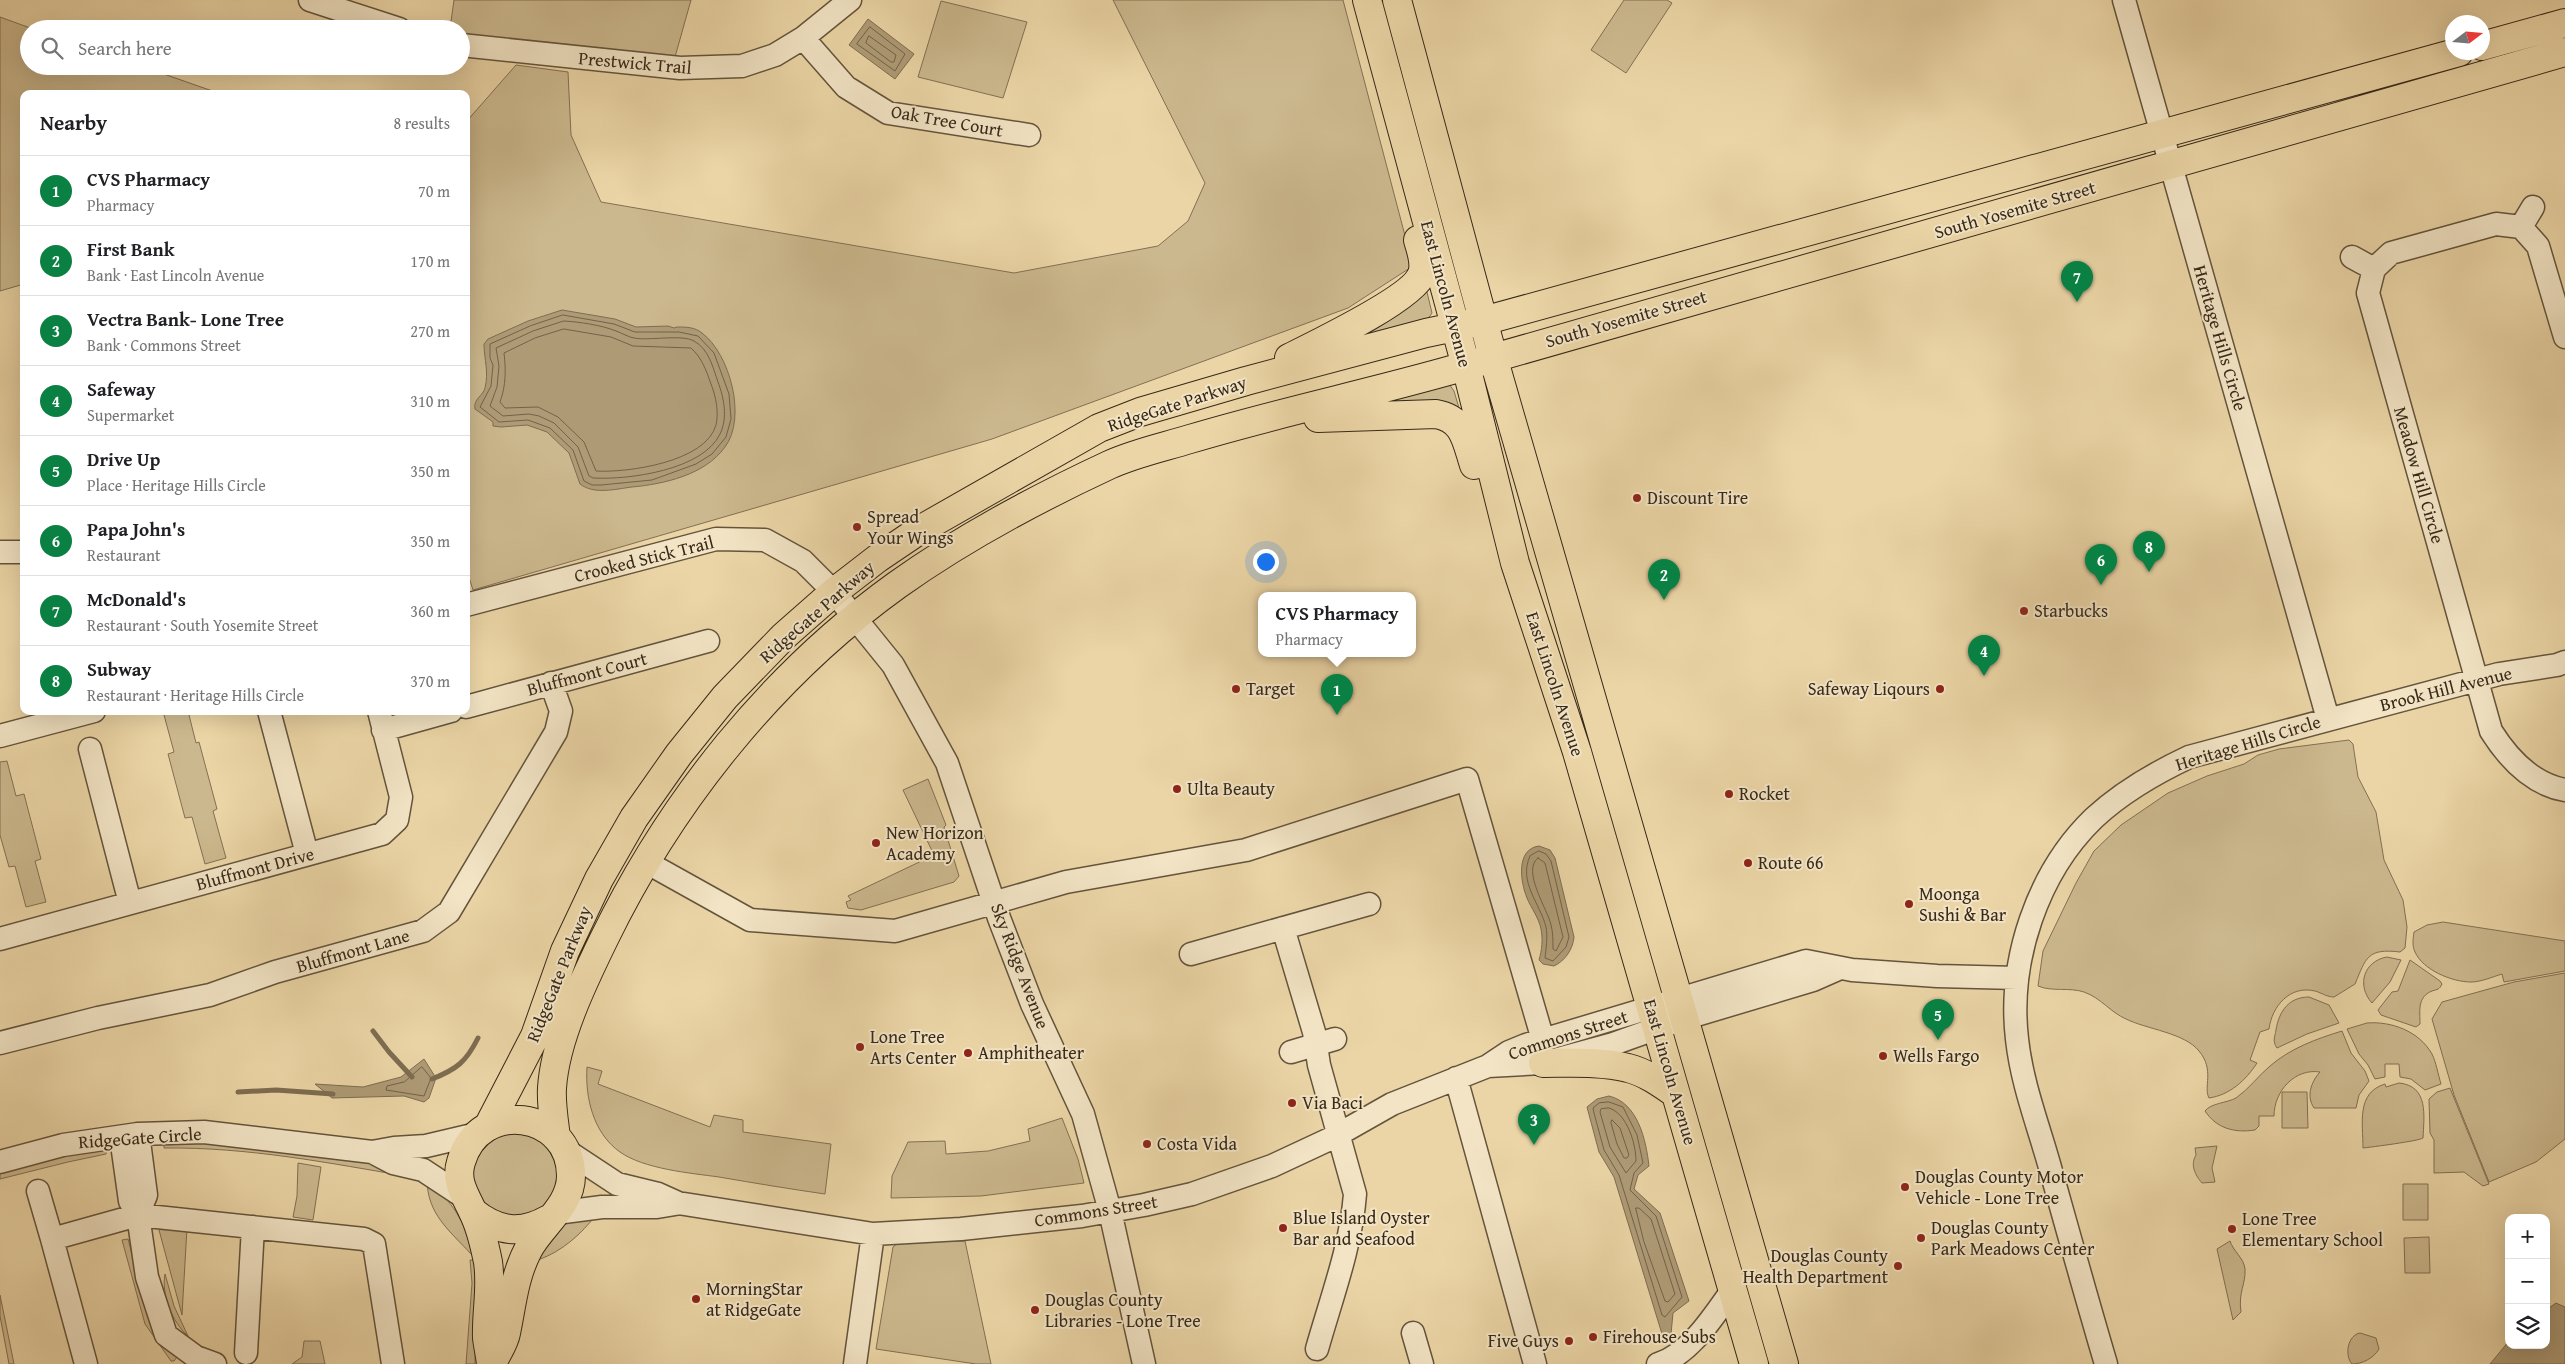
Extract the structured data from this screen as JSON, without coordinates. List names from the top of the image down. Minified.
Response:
{"streets":{"main road":["South Yosemite Street","East Lincoln Avenue","RidgeGate Parkway"],"street":["Prestwick Trail","Oak Tree Court","Heritage Hills Circle","Meadow Hill Circle","Crooked Stick Trail","Bluffmont Court","Brook Hill Avenue","Bluffmont Drive","Bluffmont Lane","Sky Ridge Avenue","Commons Street","RidgeGate Circle"]},"crossings":[["Prestwick Trail","Oak Tree Court"],["South Yosemite Street","East Lincoln Avenue"],["South Yosemite Street","Heritage Hills Circle"],["South Yosemite Street","RidgeGate Parkway"],["East Lincoln Avenue","RidgeGate Parkway"],["East Lincoln Avenue","Commons Street"],["Heritage Hills Circle","Brook Hill Avenue"],["Heritage Hills Circle","Commons Street"],["RidgeGate Parkway","Crooked Stick Trail"],["RidgeGate Parkway","Sky Ridge Avenue"],["RidgeGate Parkway","Commons Street"],["RidgeGate Parkway","RidgeGate Circle"],["Meadow Hill Circle","Brook Hill Avenue"],["Crooked Stick Trail","Sky Ridge Avenue"],["Bluffmont Court","Bluffmont Lane"],["Sky Ridge Avenue","Commons Street"],["Commons Street","RidgeGate Circle"]],"places":["Discount Tire","Spread Your Wings","Starbucks","Target","Safeway Liqours","Ulta Beauty","Rocket","New Horizon Academy","Route 66","Moonga Sushi & Bar","Lone Tree Arts Center","Amphitheater","Wells Fargo","Via Baci","Costa Vida","Douglas County Motor Vehicle - Lone Tree","Blue Island Oyster Bar and Seafood","Lone Tree Elementary School","Douglas County Park Meadows Center","Douglas County Health Department","MorningStar at RidgeGate","Douglas County Libraries - Lone Tree","Firehouse Subs","Five Guys"],"north":"right","page":{"search":"Search here","heading":["Nearby","8 results"],"list":[{"mark":"1","name":"CVS Pharmacy","note":"Pharmacy","value":"70 m"},{"mark":"2","name":"First Bank","note":"Bank · East Lincoln Avenue","value":"170 m"},{"mark":"3","name":"Vectra Bank- Lone Tree","note":"Bank · Commons Street","value":"270 m"},{"mark":"4","name":"Safeway","note":"Supermarket","value":"310 m"},{"mark":"5","name":"Drive Up","note":"Place · Heritage Hills Circle","value":"350 m"},{"mark":"6","name":"Papa John's","note":"Restaurant","value":"350 m"},{"mark":"7","name":"McDonald's","note":"Restaurant · South Yosemite Street","value":"360 m"},{"mark":"8","name":"Subway","note":"Restaurant · Heritage Hills Circle","value":"370 m"}],"pins":["7","8","6","2","4","1","5","3"],"popup":["CVS Pharmacy","Pharmacy"],"map_buttons":["+","−"]}}
